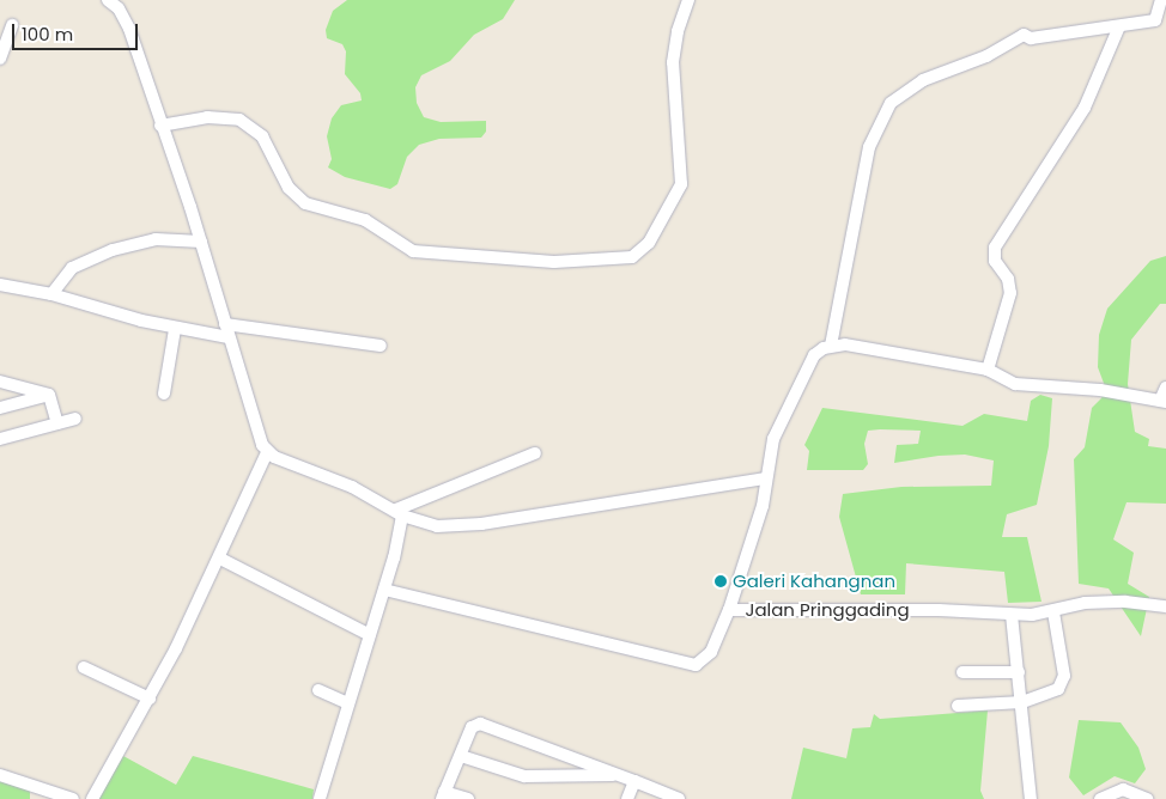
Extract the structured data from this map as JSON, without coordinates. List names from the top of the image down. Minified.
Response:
{"streets":{"street":["Jalan Pringgading"]},"places":["Galeri Kahangnan"],"scale_bar":"100 m"}
